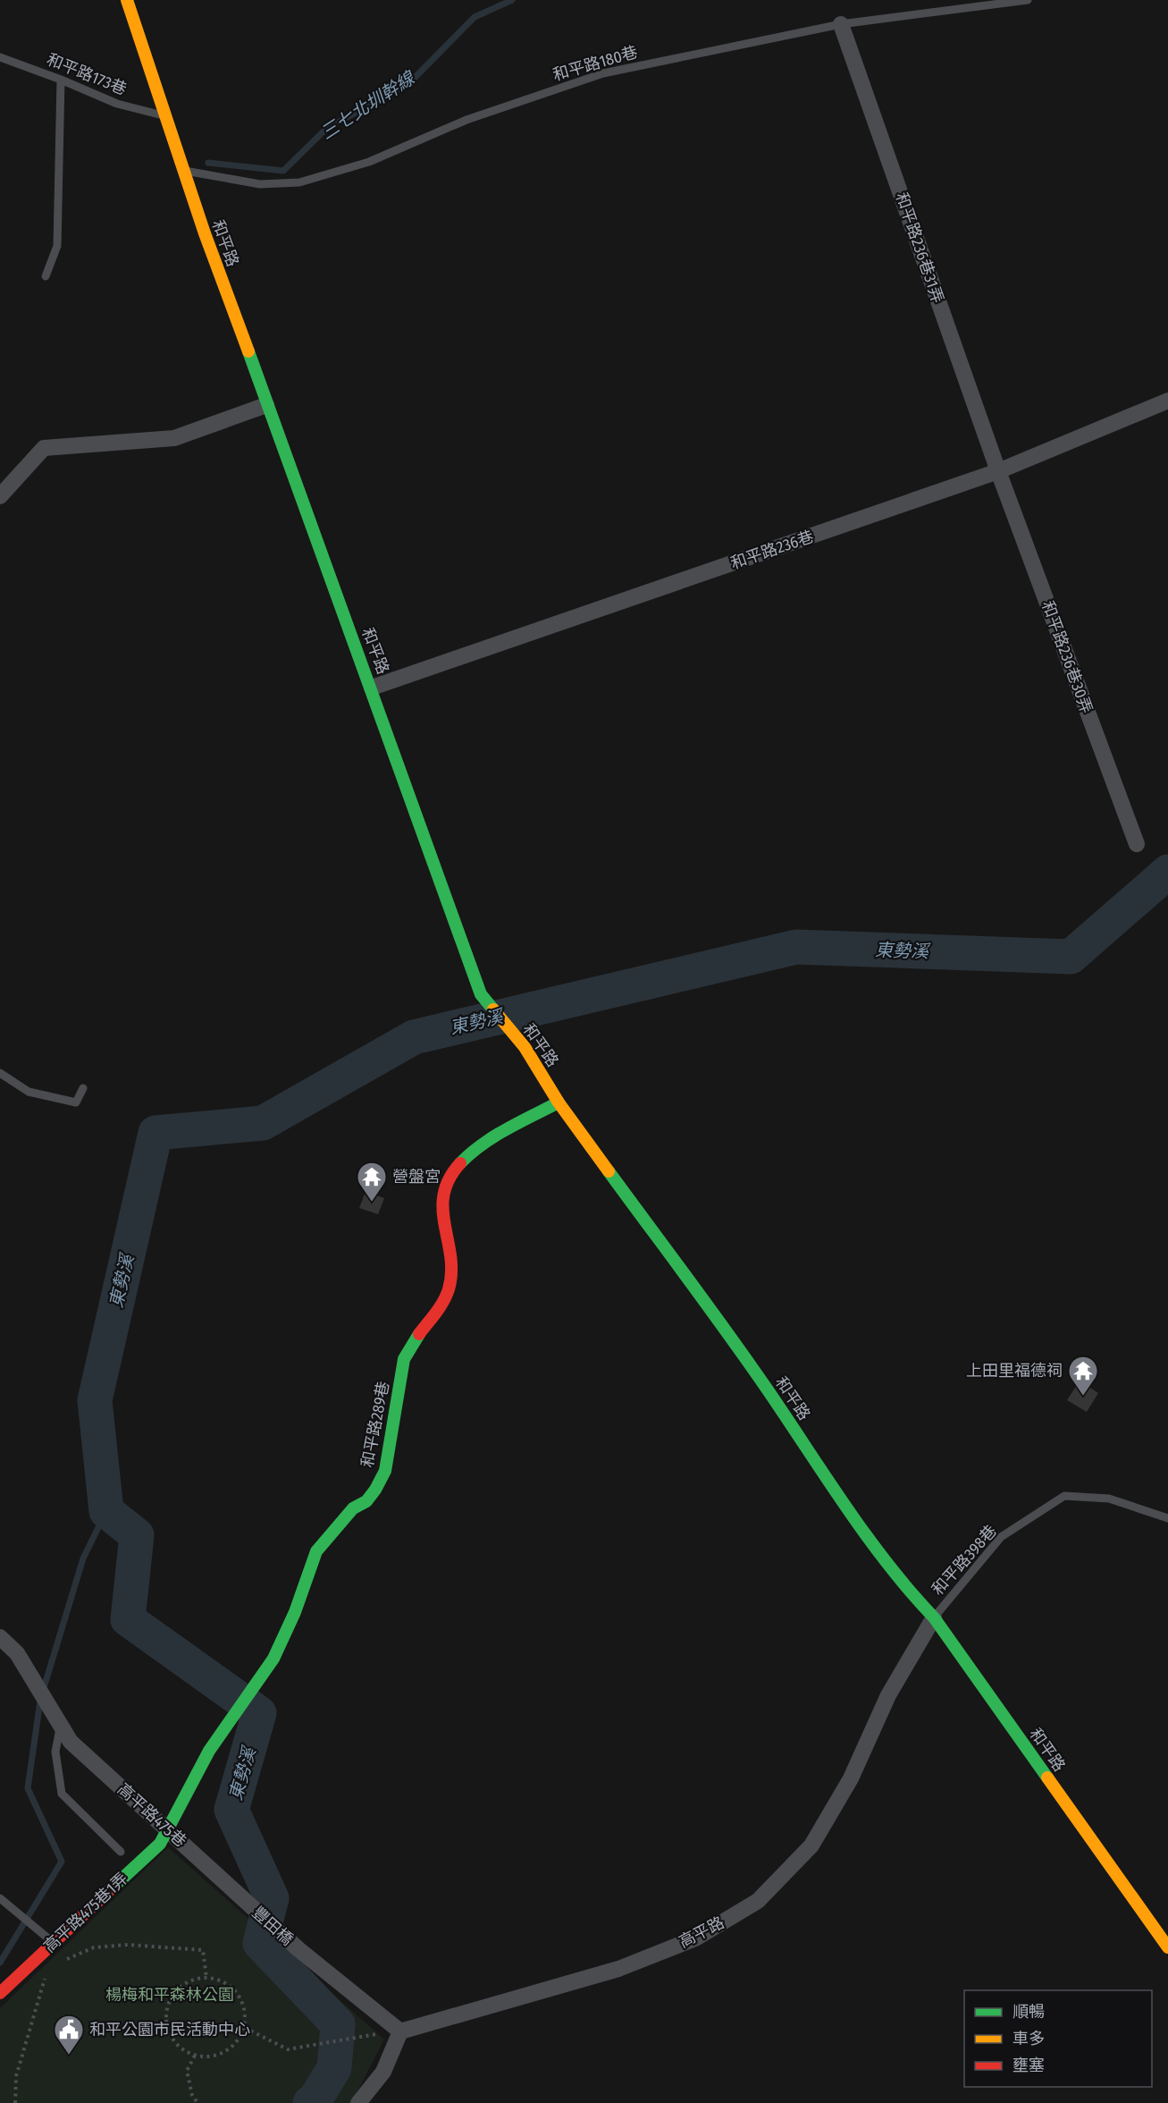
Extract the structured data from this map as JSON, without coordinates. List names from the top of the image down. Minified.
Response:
{"streets":{"street":["和平路","和平路236巷31弄","和平路236巷","和平路236巷30弄","和平路289巷","高平路475巷","高平路475巷1弄","豐田橋","高平路"],"lane":["和平路180巷","和平路173巷","和平路398巷"]},"crossings":[["和平路180巷","和平路"],["和平路180巷","和平路236巷31弄"],["和平路173巷","和平路"],["和平路","和平路236巷"],["和平路","和平路289巷"],["和平路","和平路398巷"],["和平路","高平路"],["和平路236巷31弄","和平路236巷"],["和平路236巷31弄","和平路236巷30弄"],["和平路236巷","和平路236巷30弄"],["和平路289巷","高平路475巷"],["和平路289巷","高平路475巷1弄"],["和平路398巷","高平路"],["高平路475巷","高平路475巷1弄"],["高平路475巷","豐田橋"],["豐田橋","高平路"]],"water":["三七北圳幹線","東勢溪"],"parks":["楊梅和平森林公園"],"places":{"temple":["營盤宮","上田里福德祠"],"public building":["和平公園市民活動中心"]},"legend":["順暢","車多","壅塞"]}
